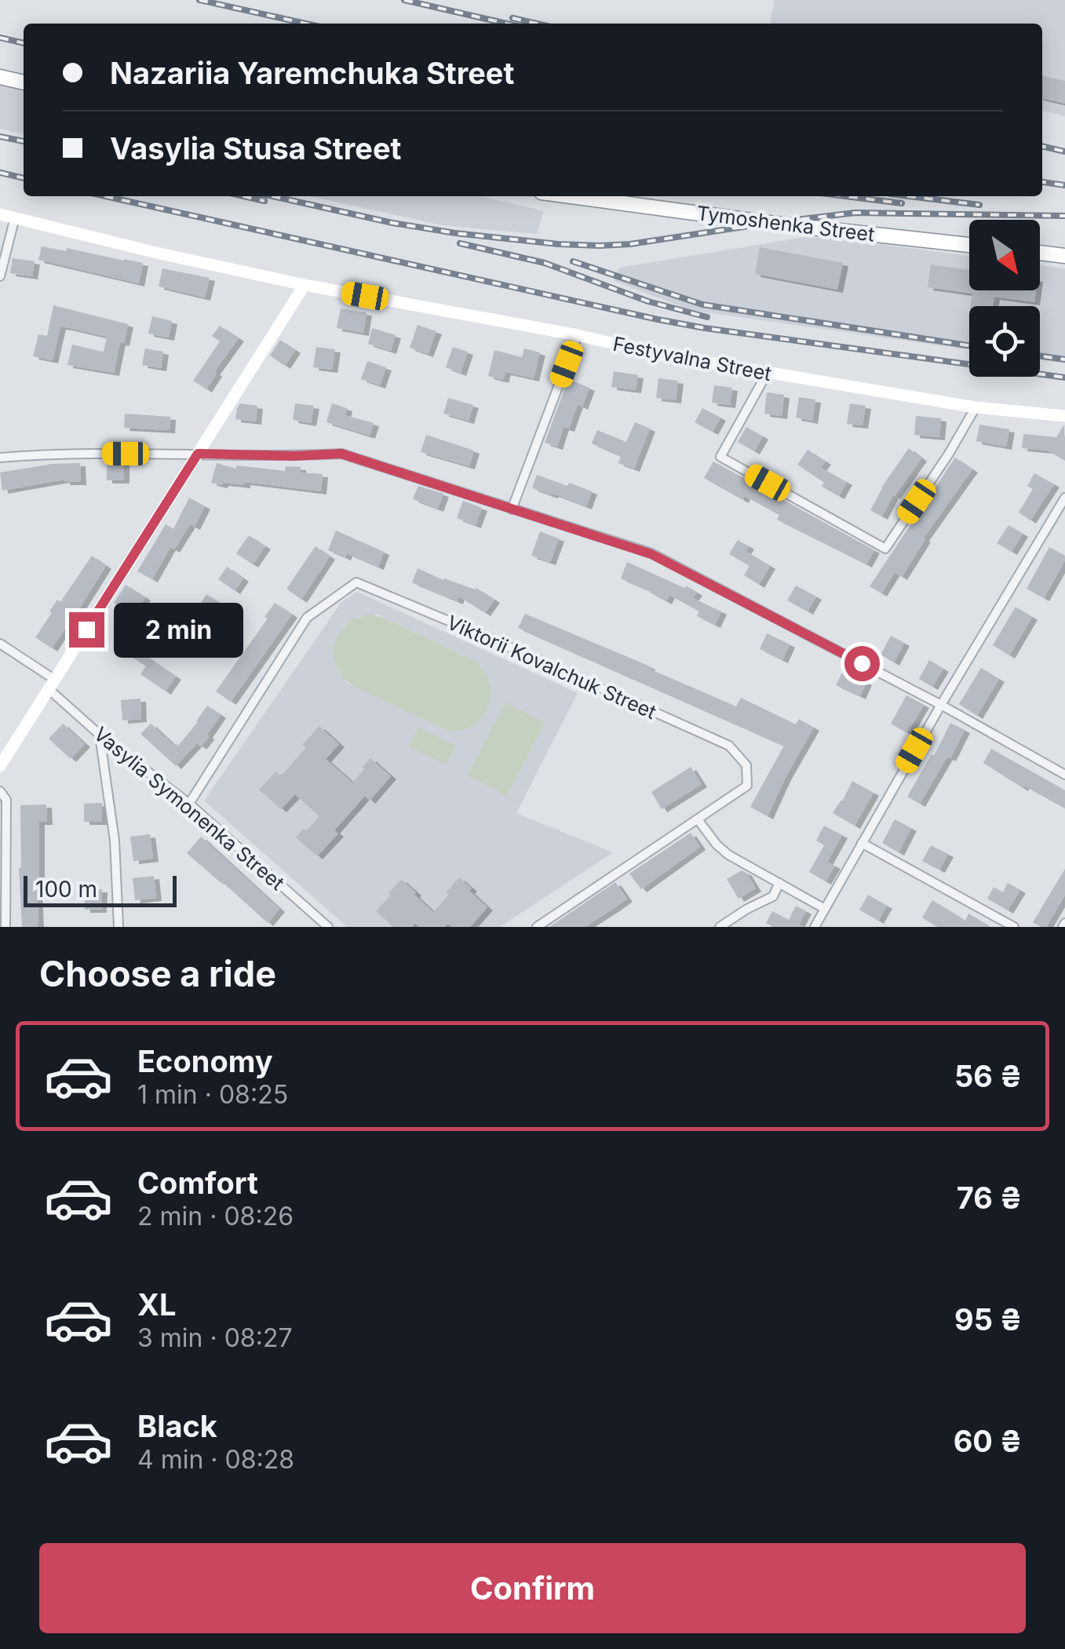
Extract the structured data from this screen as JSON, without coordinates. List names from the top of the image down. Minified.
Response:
{"streets":{"highway":["Tymoshenka Street"],"street":["Festyvalna Street","Viktorii Kovalchuk Street","Vasylia Symonenka Street"]},"crossings":[["Viktorii Kovalchuk Street","Vasylia Symonenka Street"]],"scale_bar":"100 m","north":"bottom right","page":{"banner":["Nazariia Yaremchuka Street","Vasylia Stusa Street"],"bubble":"2 min","scale":"100 m","heading":"Choose a ride","list":[{"name":"Economy","note":"1 min · 08:25","value":"56 ₴"},{"name":"Comfort","note":"2 min · 08:26","value":"76 ₴"},{"name":"XL","note":"3 min · 08:27","value":"95 ₴"},{"name":"Black","note":"4 min · 08:28","value":"60 ₴"}],"buttons":"Confirm"}}
